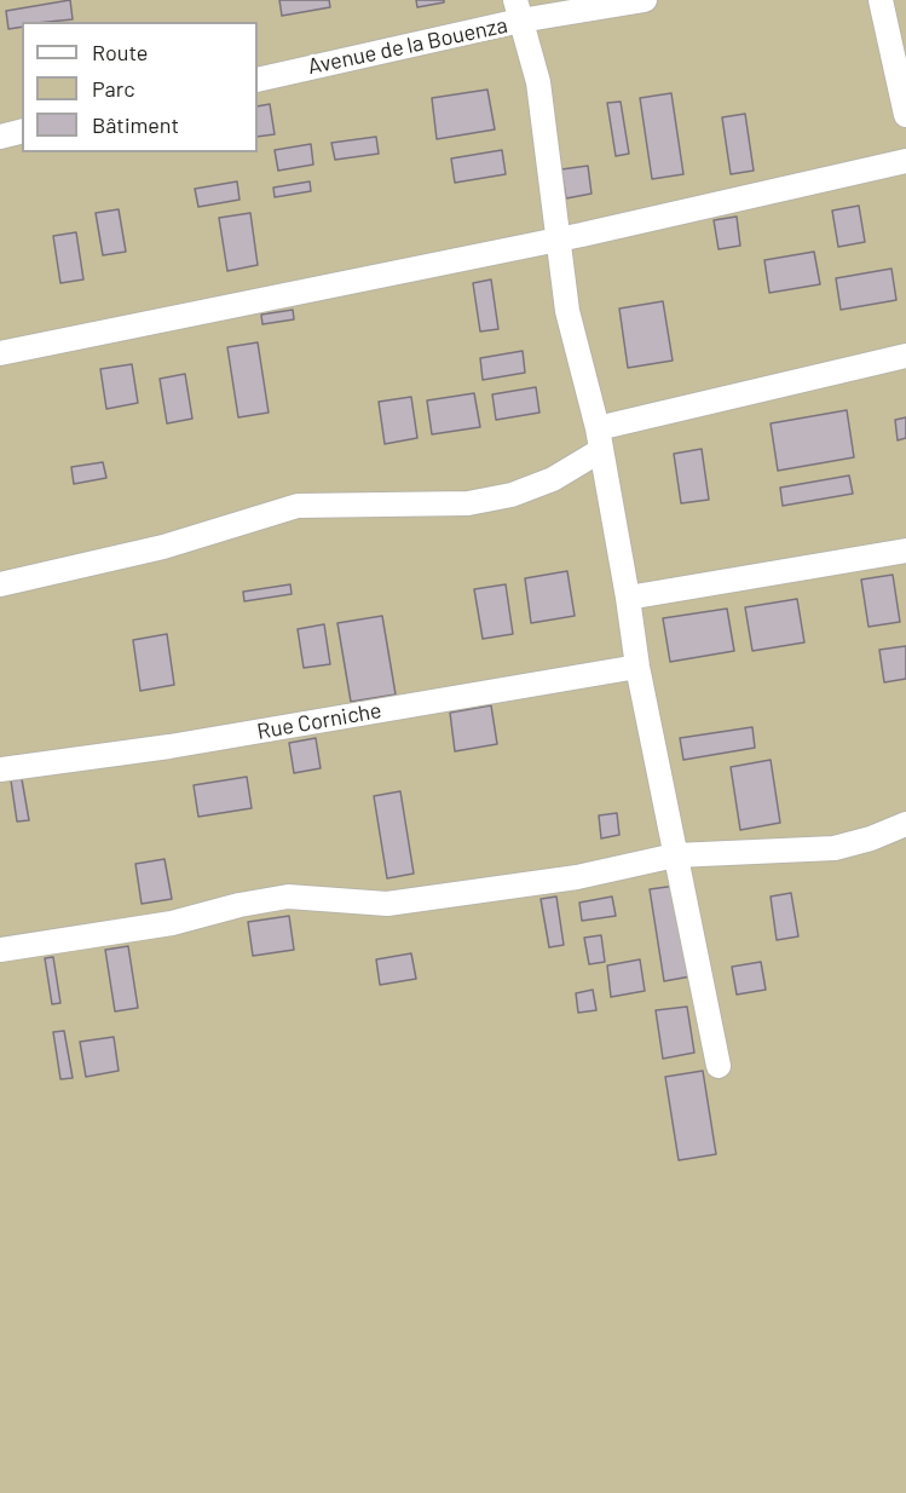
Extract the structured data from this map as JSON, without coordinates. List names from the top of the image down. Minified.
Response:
{"streets":{"street":["Avenue de la Bouenza","Rue Corniche"]},"legend":["Route","Parc","Bâtiment"]}
